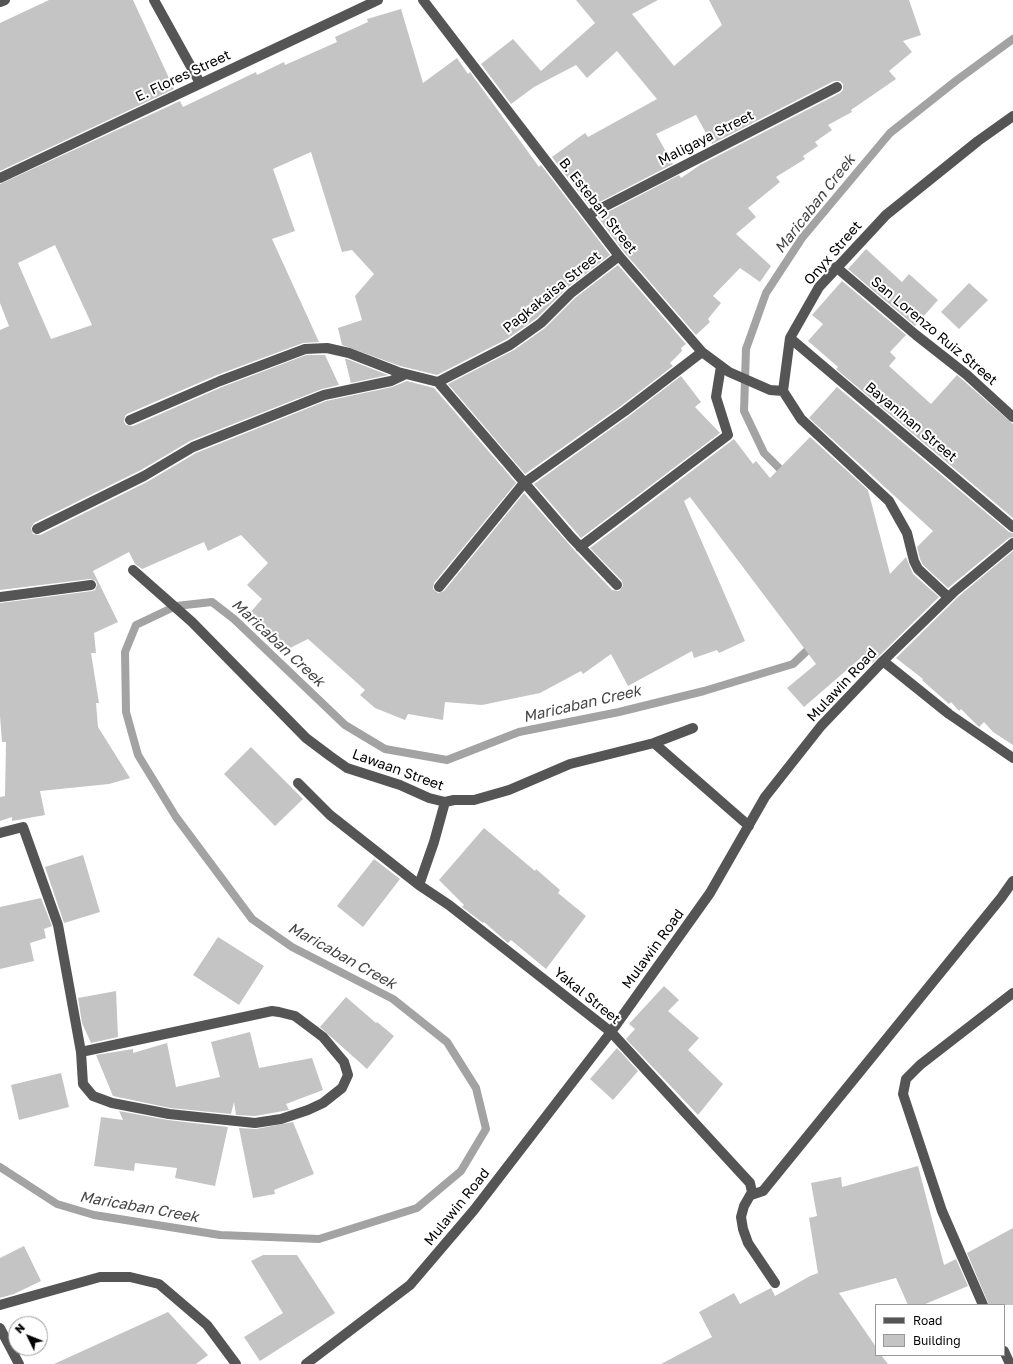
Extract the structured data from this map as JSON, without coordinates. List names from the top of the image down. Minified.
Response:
{"streets":{"street":["E. Flores Street","Maligaya Street","B. Esteban Street","Onyx Street","Pagkakaisa Street","San Lorenzo Ruiz Street","Bayanihan Street","Mulawin Road","Lawaan Street","Yakal Street"]},"crossings":[["Maligaya Street","B. Esteban Street"],["B. Esteban Street","Onyx Street"],["B. Esteban Street","Pagkakaisa Street"],["Onyx Street","San Lorenzo Ruiz Street"],["Onyx Street","Bayanihan Street"],["Mulawin Road","Yakal Street"]],"water":["Maricaban Creek"],"legend":["Road","Building"],"north":"top left"}
